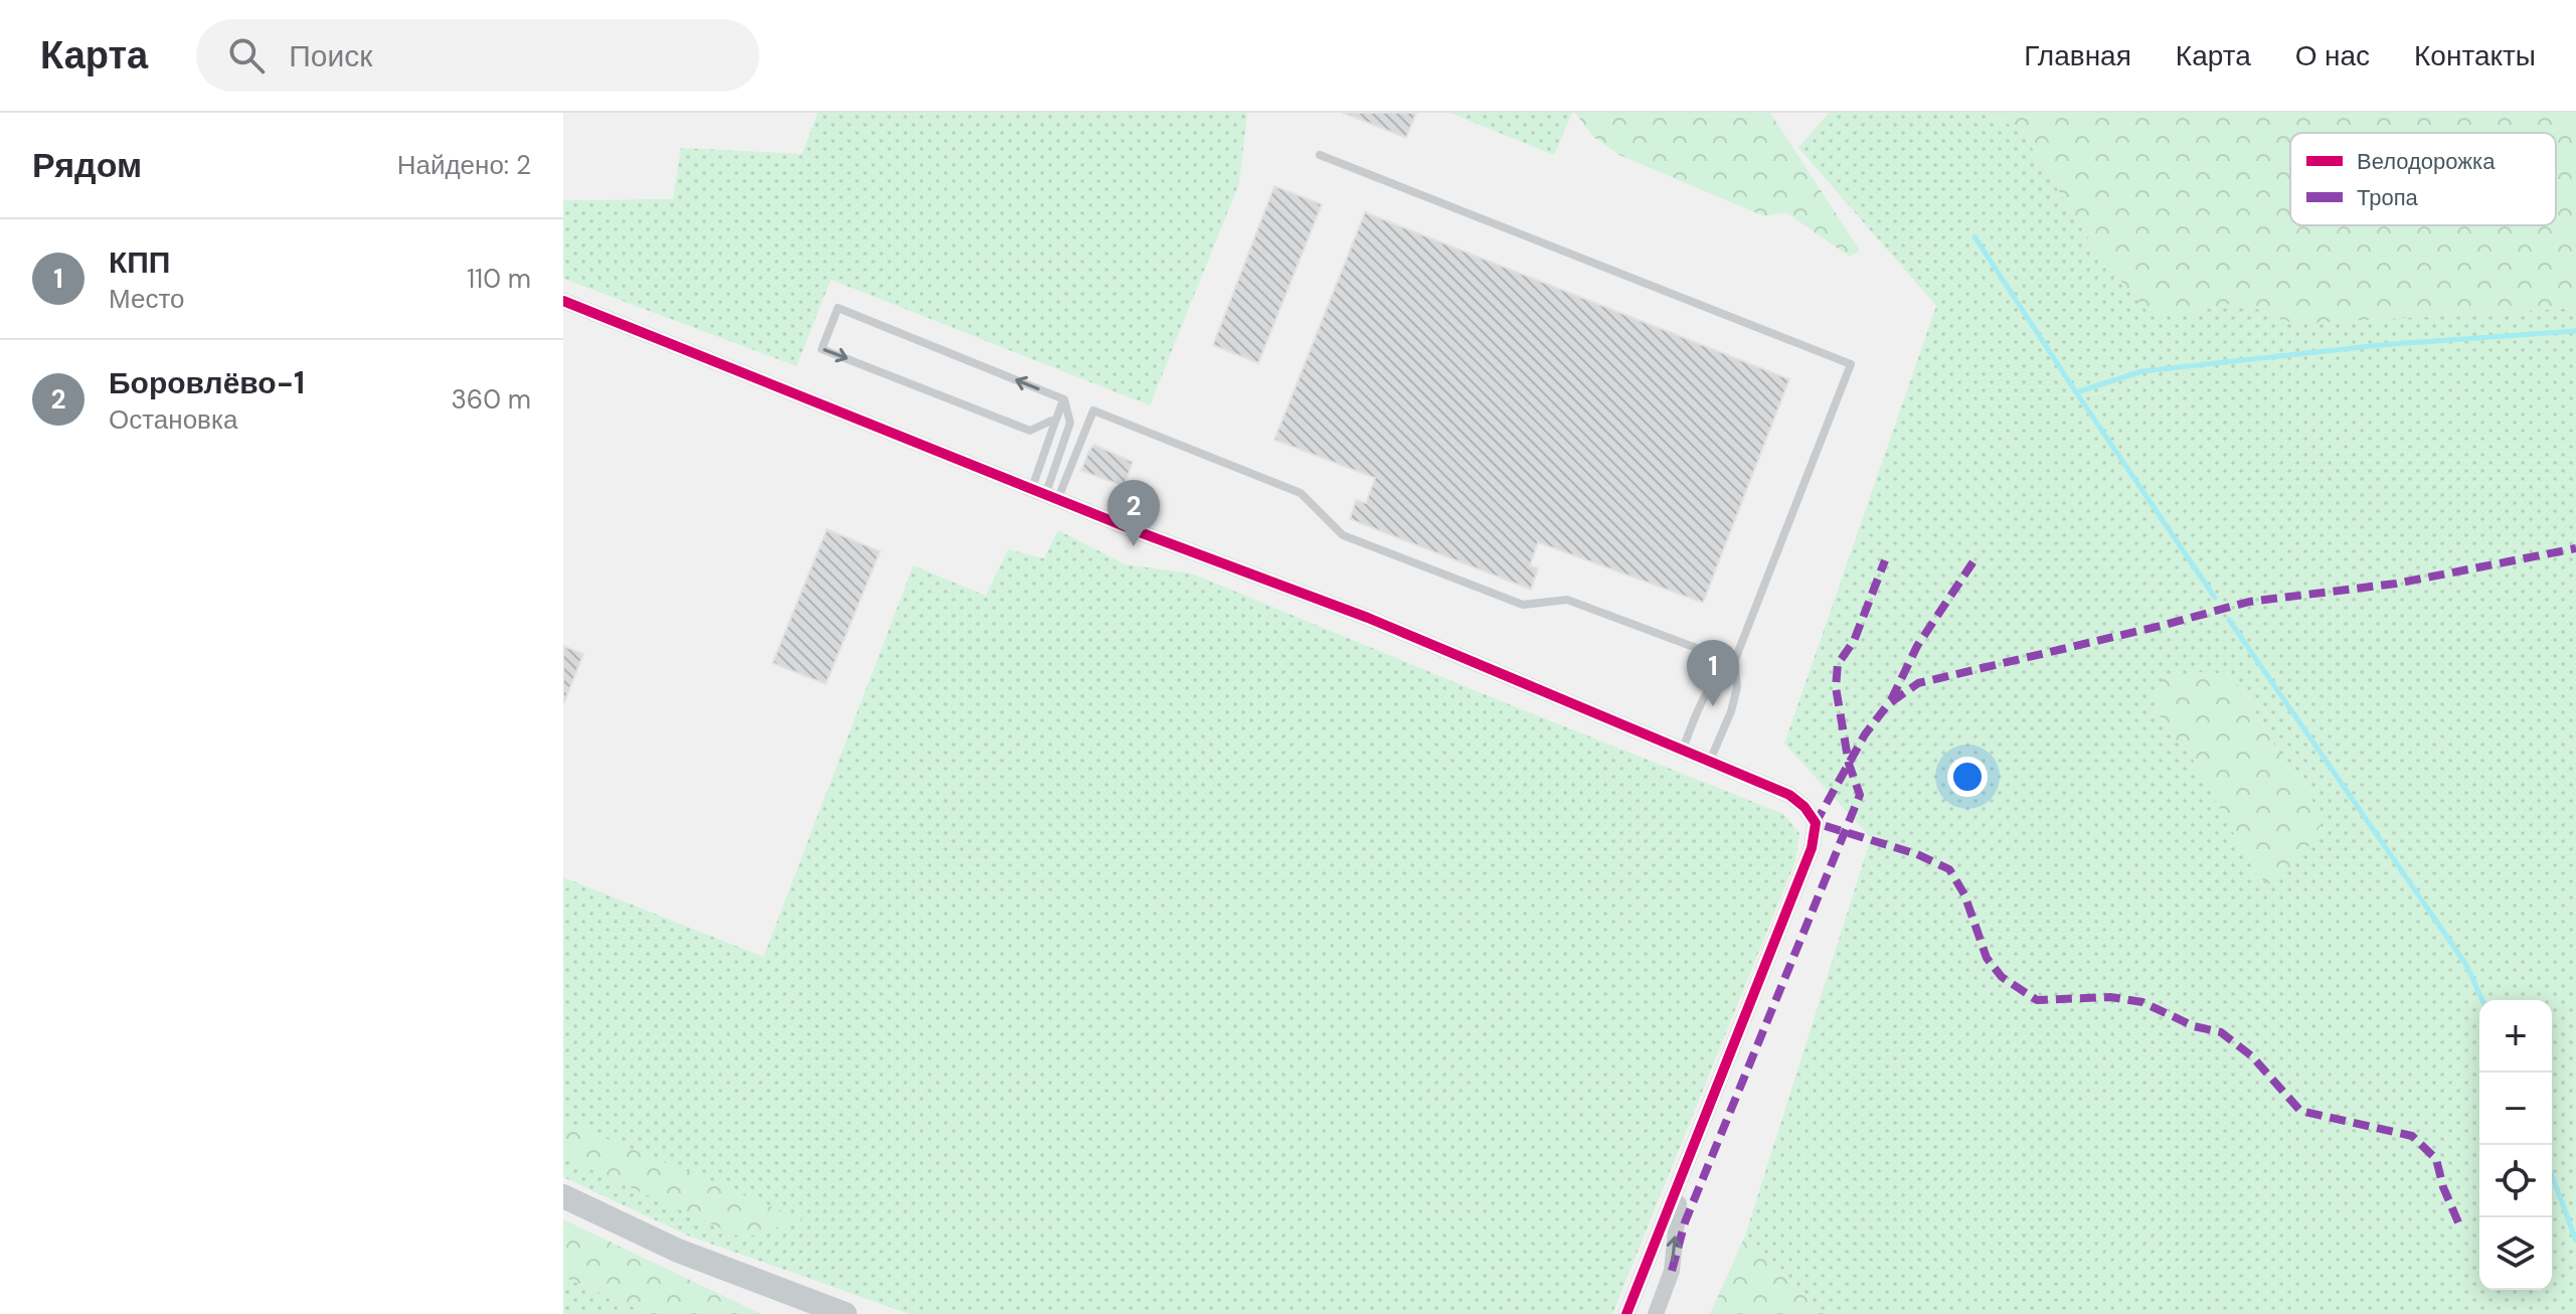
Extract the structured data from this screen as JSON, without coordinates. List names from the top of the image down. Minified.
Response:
{"legend":["Велодорожка","Тропа"],"page":{"header":"Карта","search":"Поиск","nav":["Главная","Карта","О нас","Контакты"],"heading":["Рядом","Найдено: 2"],"list":[{"mark":"1","name":"КПП","note":"Место","value":"110 m"},{"mark":"2","name":"Боровлёво-1","note":"Остановка","value":"360 m"}],"pins":["2","1"],"map_buttons":["+","−"]}}
